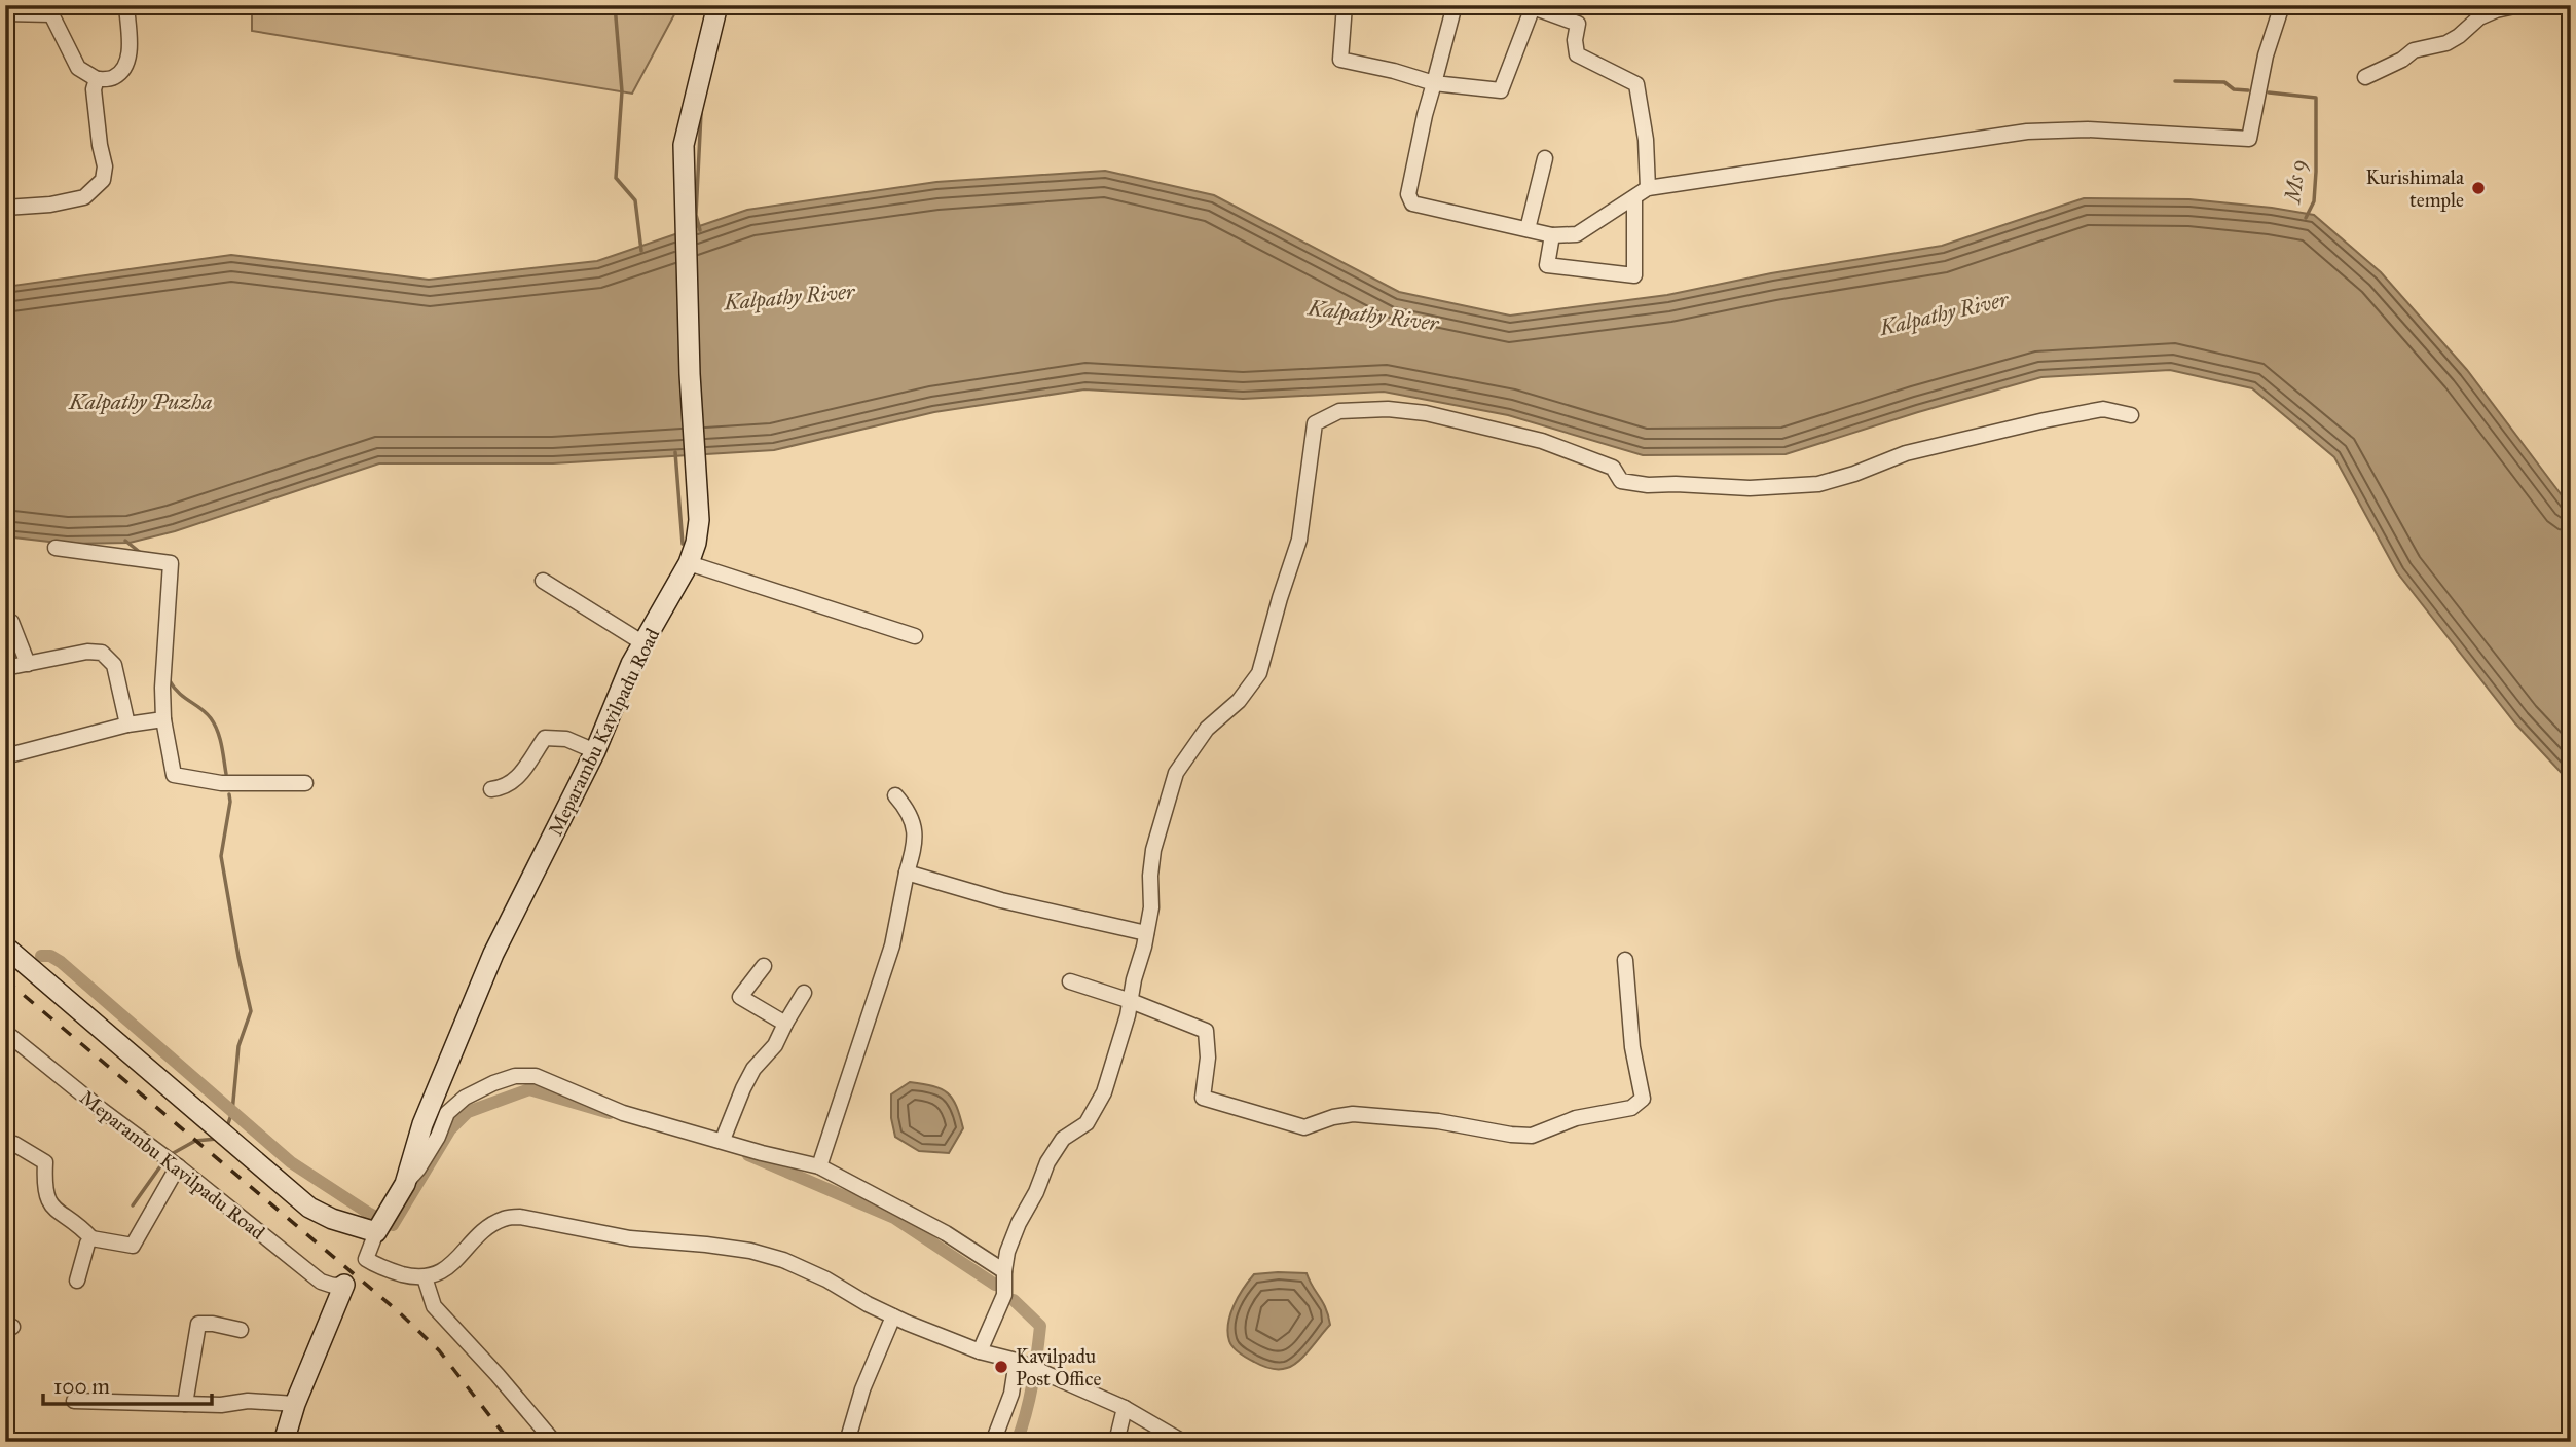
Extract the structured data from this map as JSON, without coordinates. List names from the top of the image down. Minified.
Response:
{"streets":{"main road":["Meparambu Kavilpadu Road"]},"water":["Ms 9","Kalpathy River","Kalpathy Puzha"],"places":["Kurishimala temple","Kavilpadu Post Office"],"scale_bar":"100 m"}
